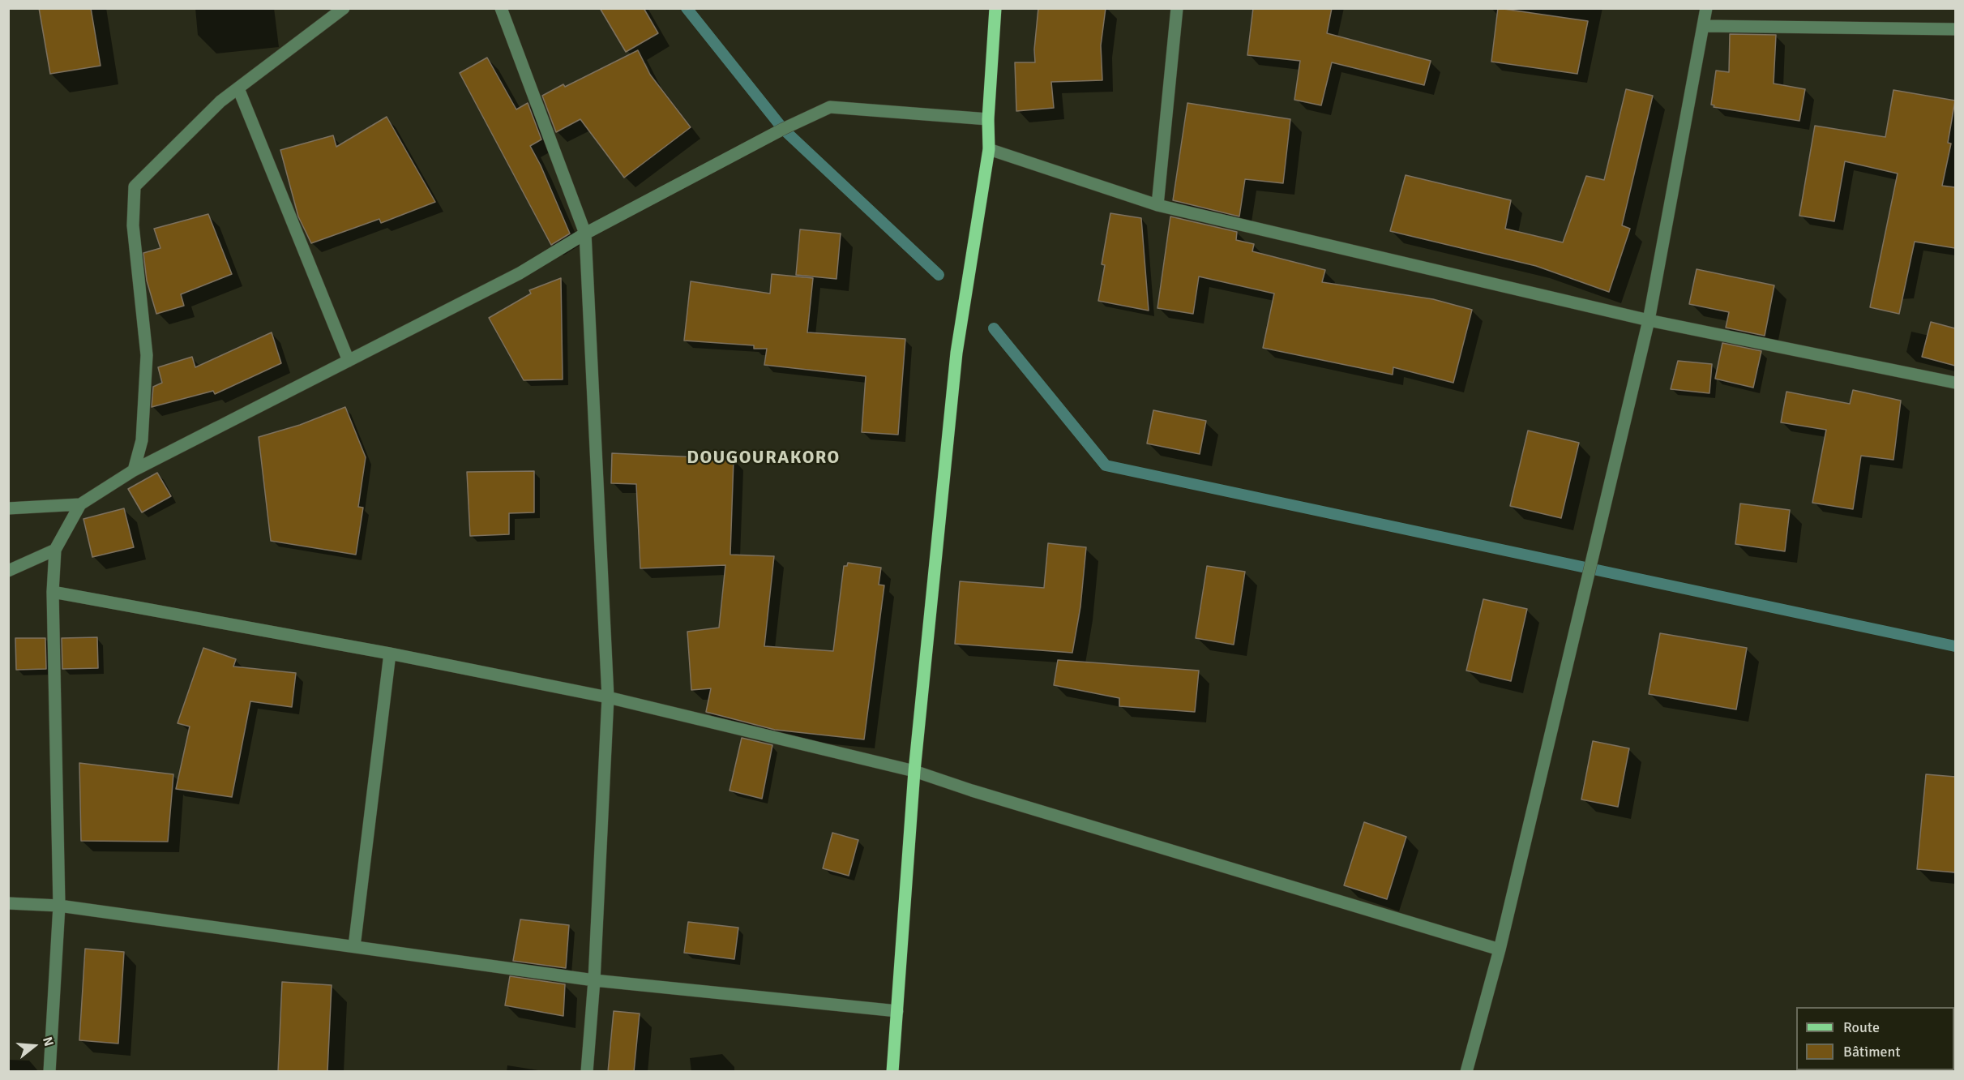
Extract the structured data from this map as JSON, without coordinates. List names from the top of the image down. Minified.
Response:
{"districts":["DOUGOURAKORO"],"legend":["Route","Bâtiment"],"north":"right"}
